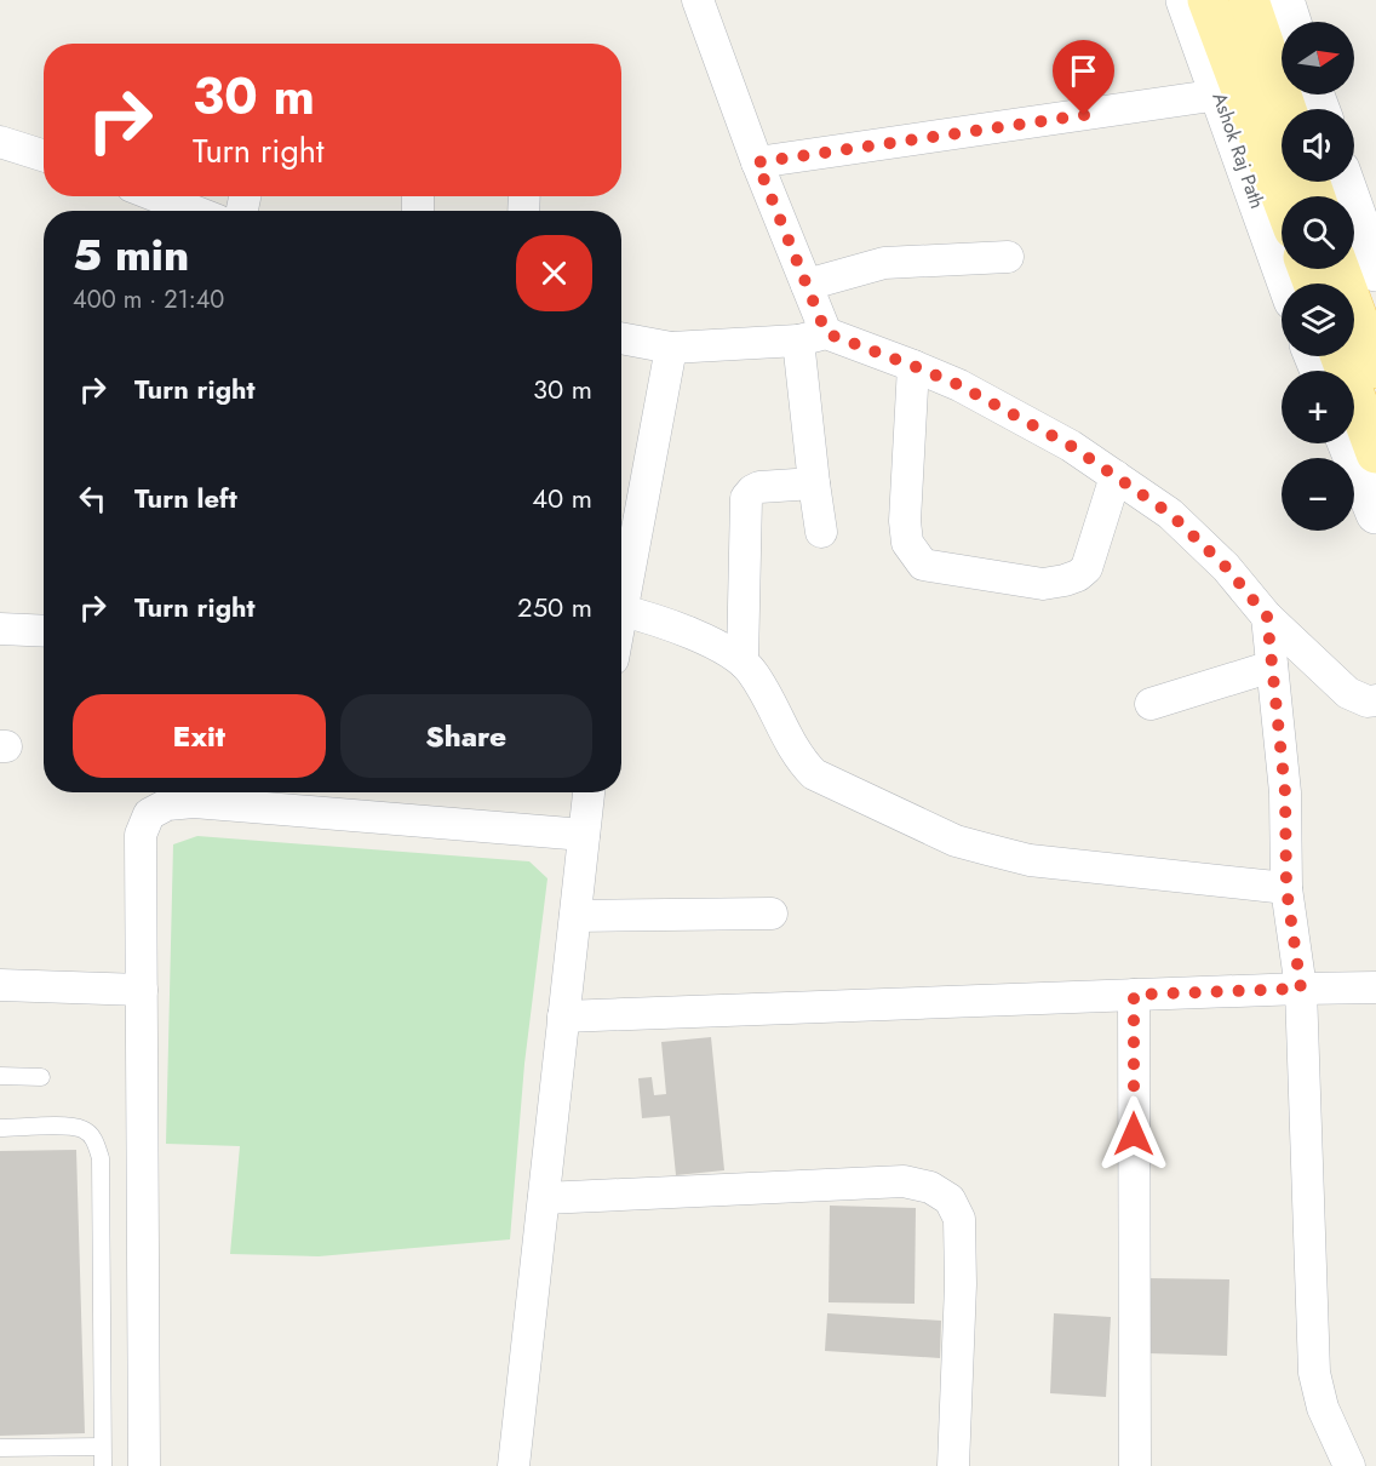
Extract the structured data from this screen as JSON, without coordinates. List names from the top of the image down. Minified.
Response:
{"streets":{"main road":["Ashok Raj Path"]},"north":"right","page":{"map_buttons":["+","−"],"turn":["30 m","Turn right"],"heading":["5 min","400 m · 21:40"],"list":[{"name":"Turn right","value":"30 m"},{"name":"Turn left","value":"40 m"},{"name":"Turn right","value":"250 m"}],"buttons":["Exit","Share"]}}
